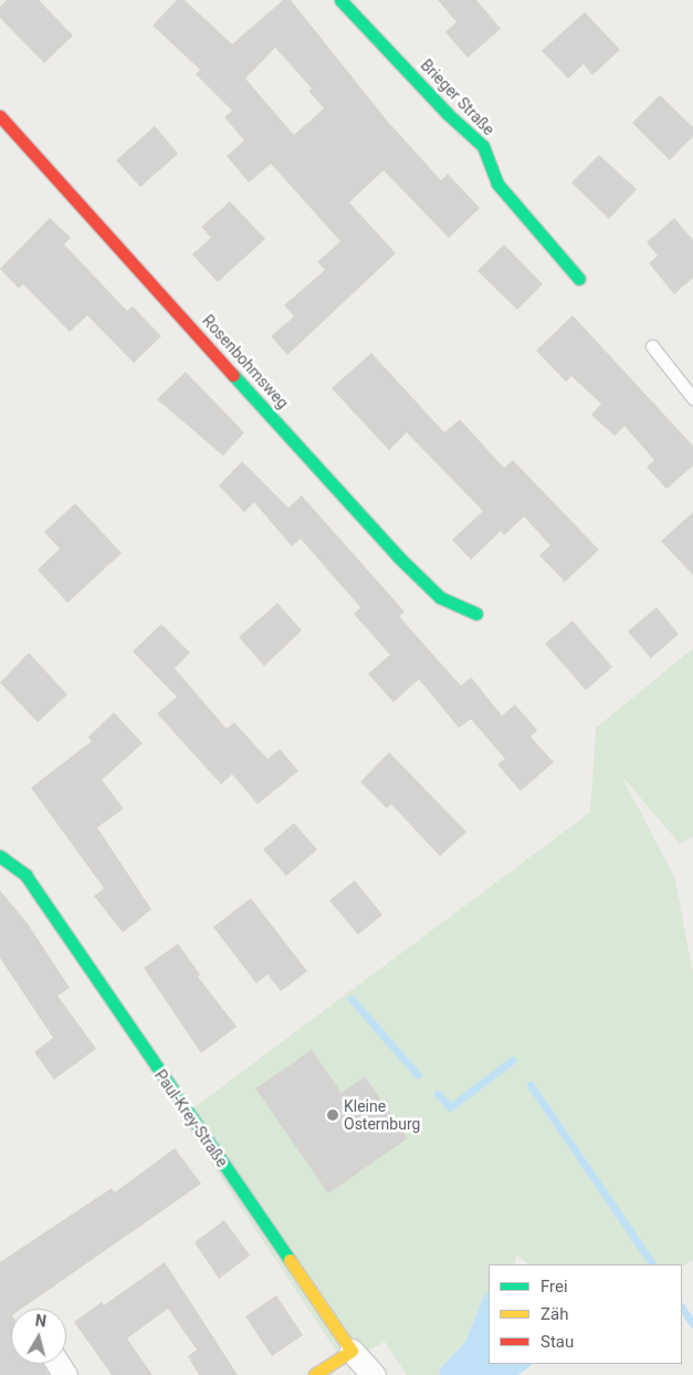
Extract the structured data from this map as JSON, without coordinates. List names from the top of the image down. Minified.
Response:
{"streets":{"street":["Brieger Straße","Rosenbohmsweg","Paul-Krey-Straße"]},"places":["Kleine Osternburg"],"legend":["Frei","Zäh","Stau"],"north":"top"}
